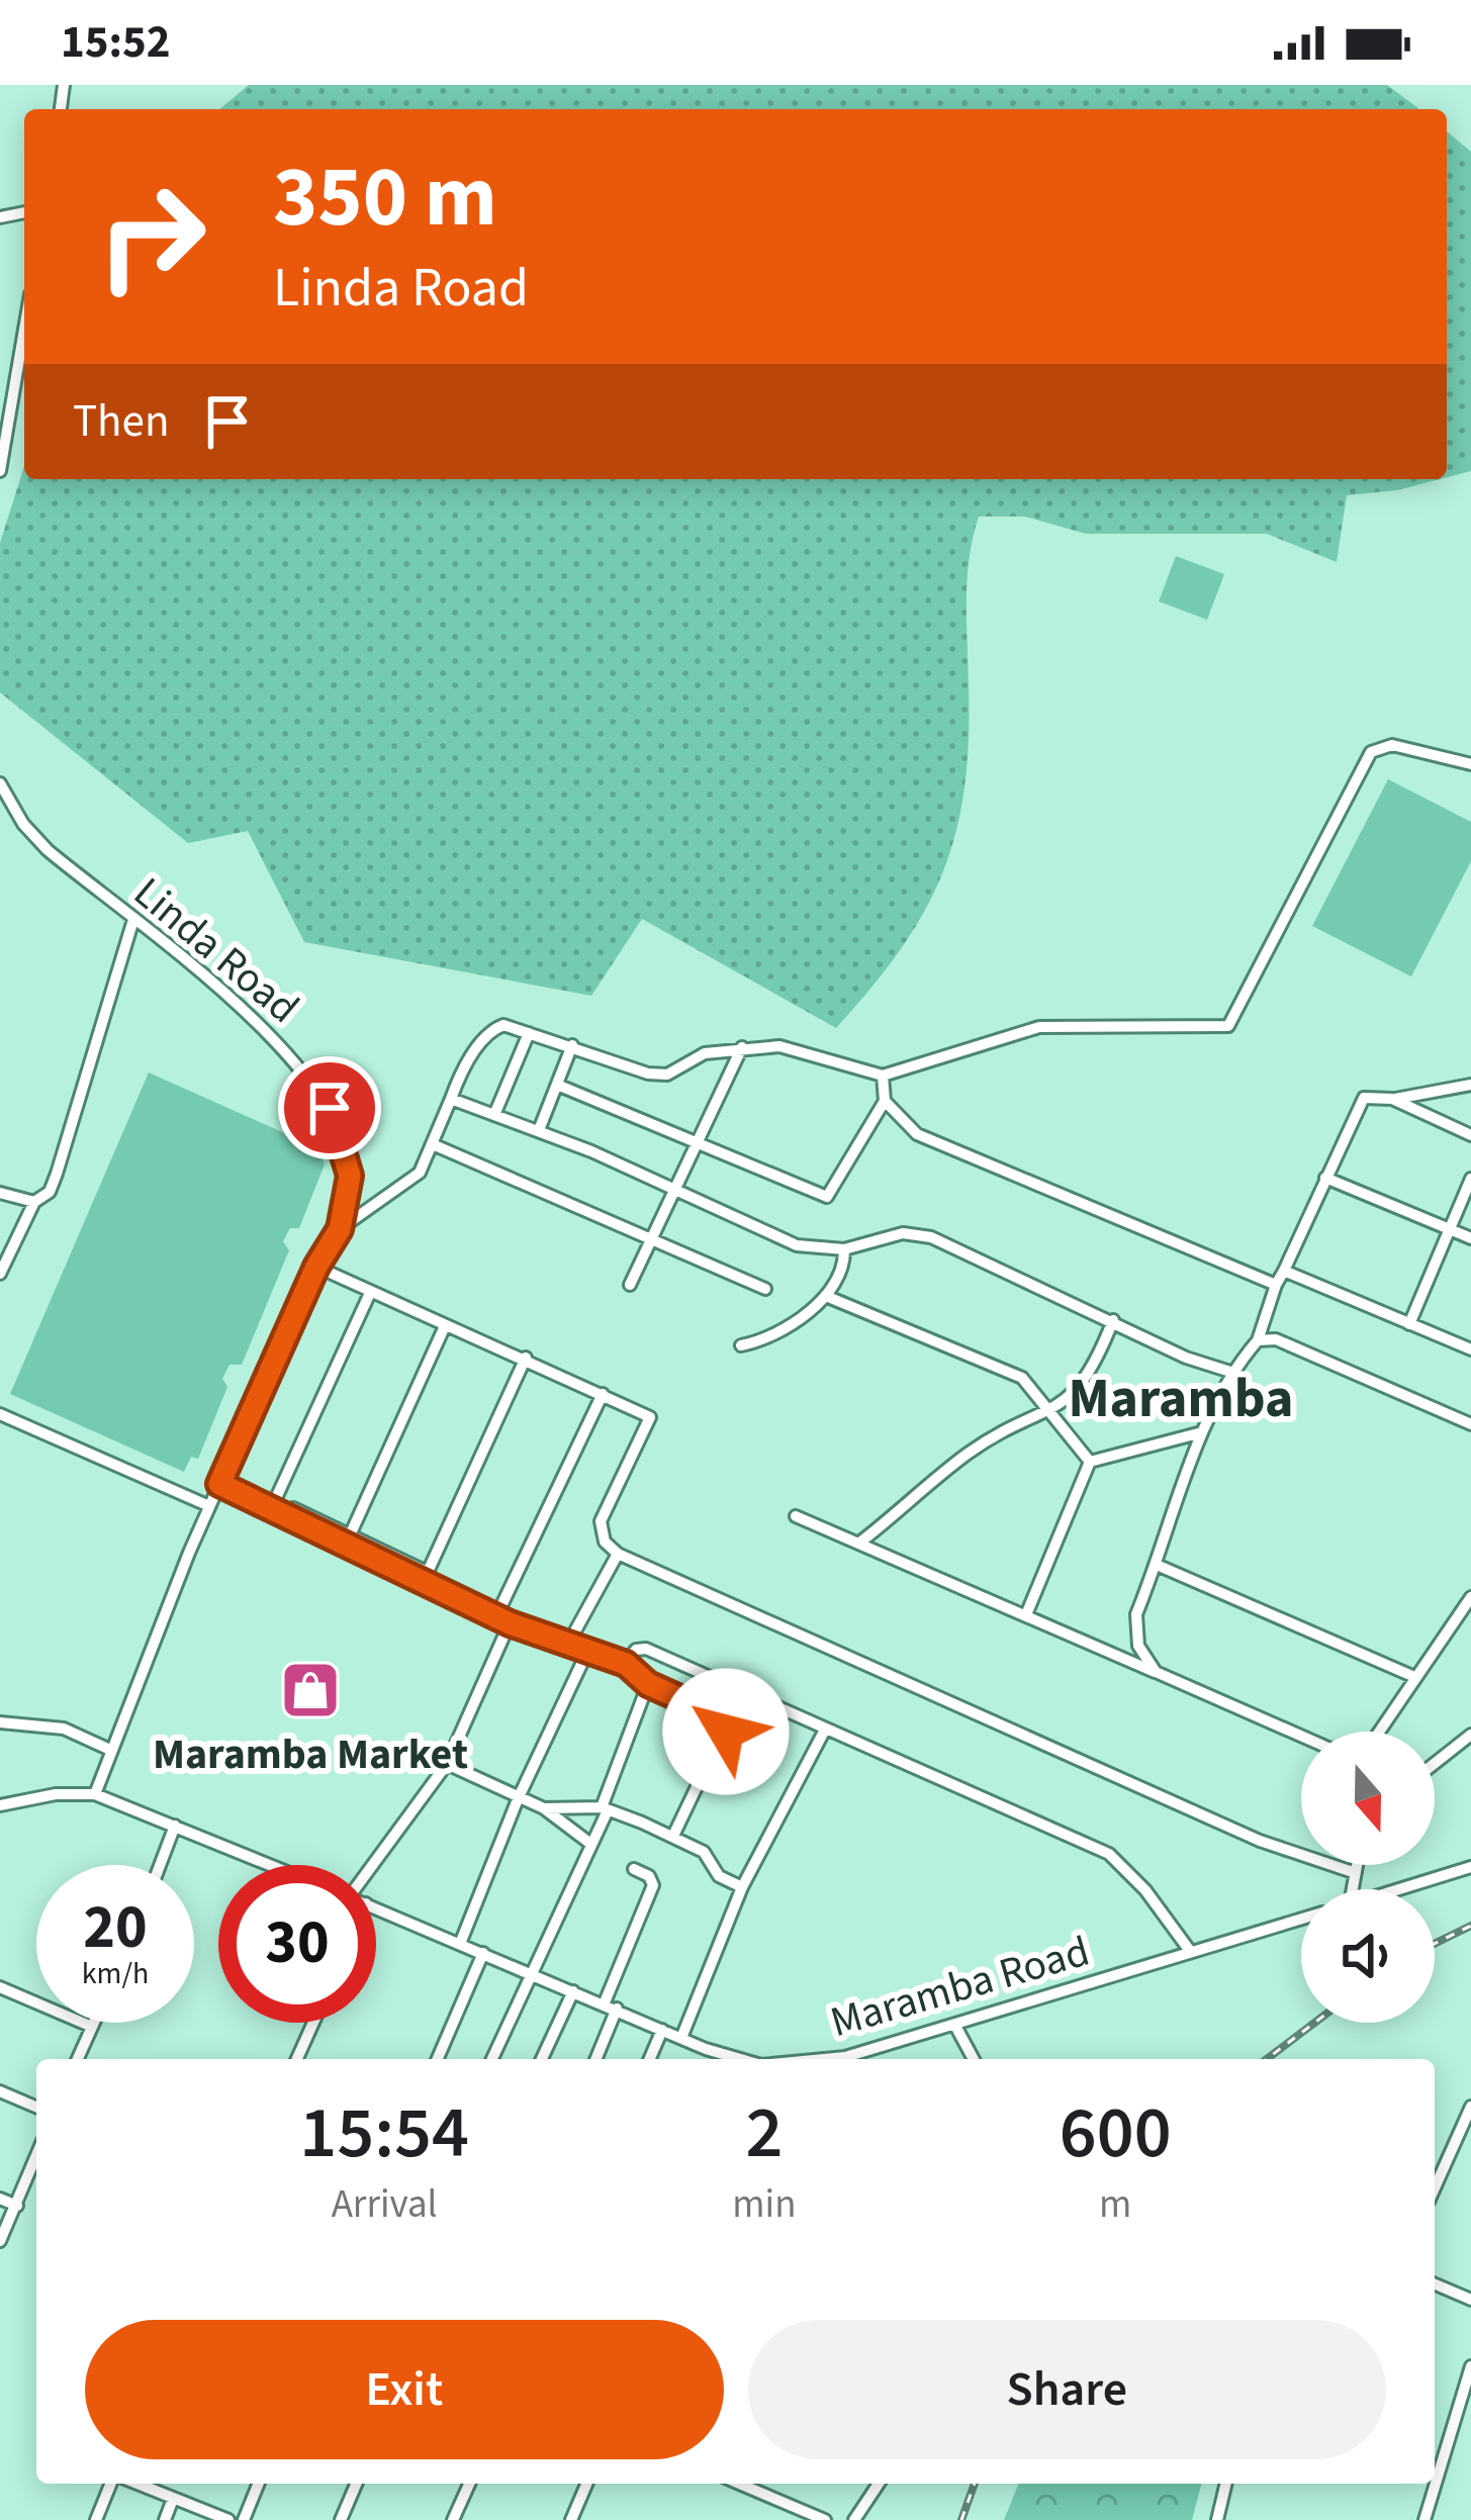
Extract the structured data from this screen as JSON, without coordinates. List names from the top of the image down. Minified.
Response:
{"streets":{"street":["Linda Road","Maramba Road"]},"districts":["Maramba"],"places":{"shop":["Maramba Market"]},"north":"bottom","page":{"status":"15:52","turn":["350 m","Linda Road"],"then":"Then","speed":"20 km/h","limit":"30","eta":["15:54","Arrival","2","min","600","m"],"buttons":["Exit","Share"]}}
